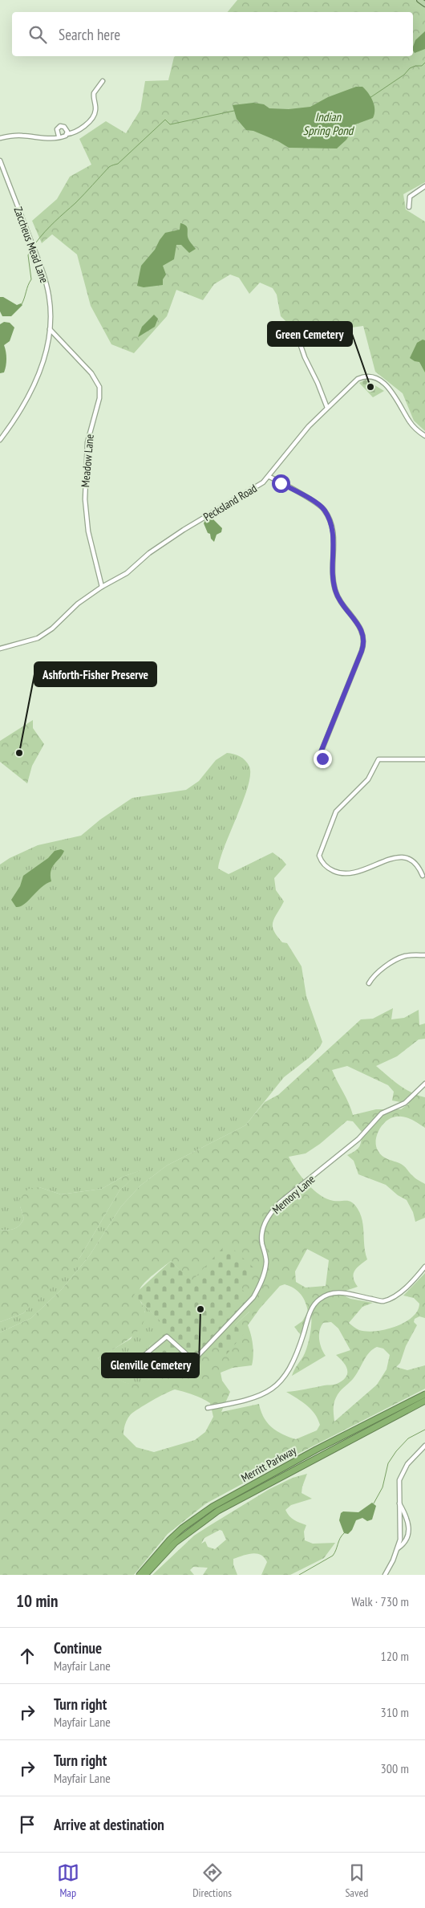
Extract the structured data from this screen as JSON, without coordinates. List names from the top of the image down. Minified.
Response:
{"streets":{"highway":["Merritt Parkway"],"street":["Zaccheus Mead Lane","Meadow Lane","Pecksland Road","Memory Lane"]},"crossings":[["Zaccheus Mead Lane","Meadow Lane"],["Meadow Lane","Pecksland Road"]],"water":["Indian Spring Pond"],"places":["Green Cemetery","Ashforth-Fisher Preserve","Glenville Cemetery"],"page":{"search":"Search here","heading":["10 min","Walk · 730 m"],"list":[["Continue","Mayfair Lane","120 m"],["Turn right","Mayfair Lane","310 m"],["Turn right","Mayfair Lane","300 m"],"Arrive at destination"],"nav":["Map","Directions","Saved"]}}
